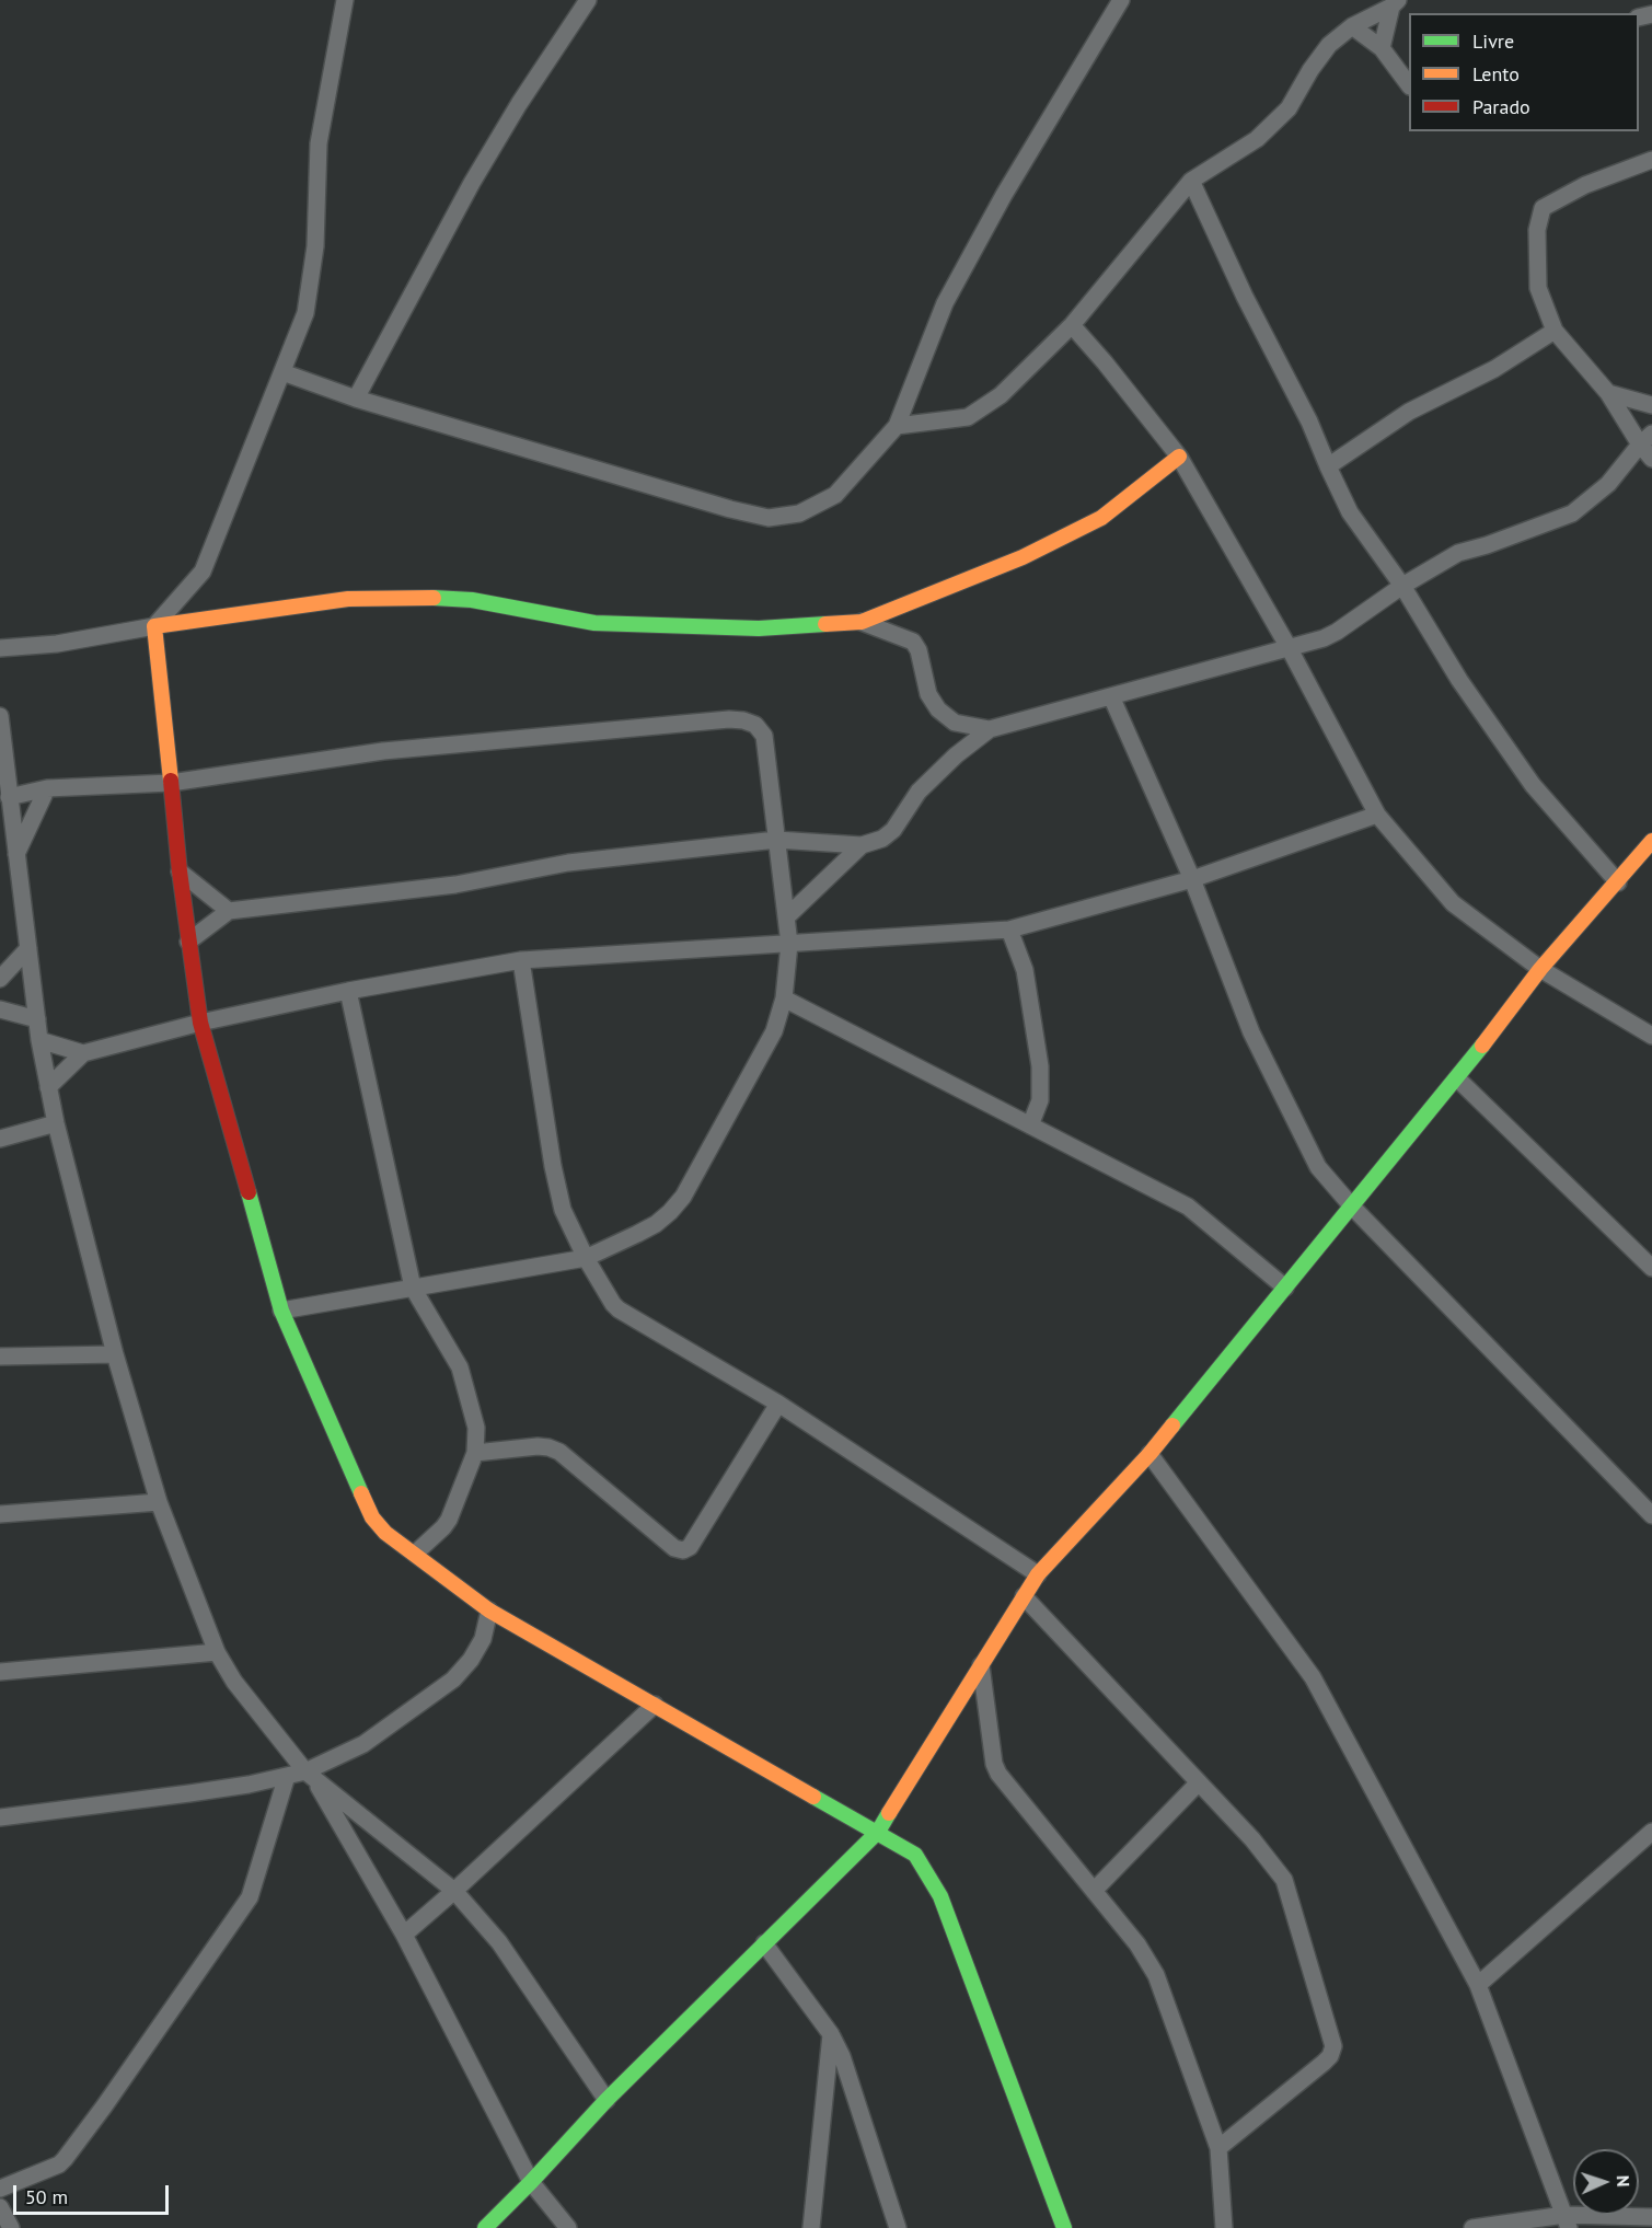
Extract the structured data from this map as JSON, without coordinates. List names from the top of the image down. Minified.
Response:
{"legend":["Livre","Lento","Parado"],"scale_bar":"50 m","north":"right"}
